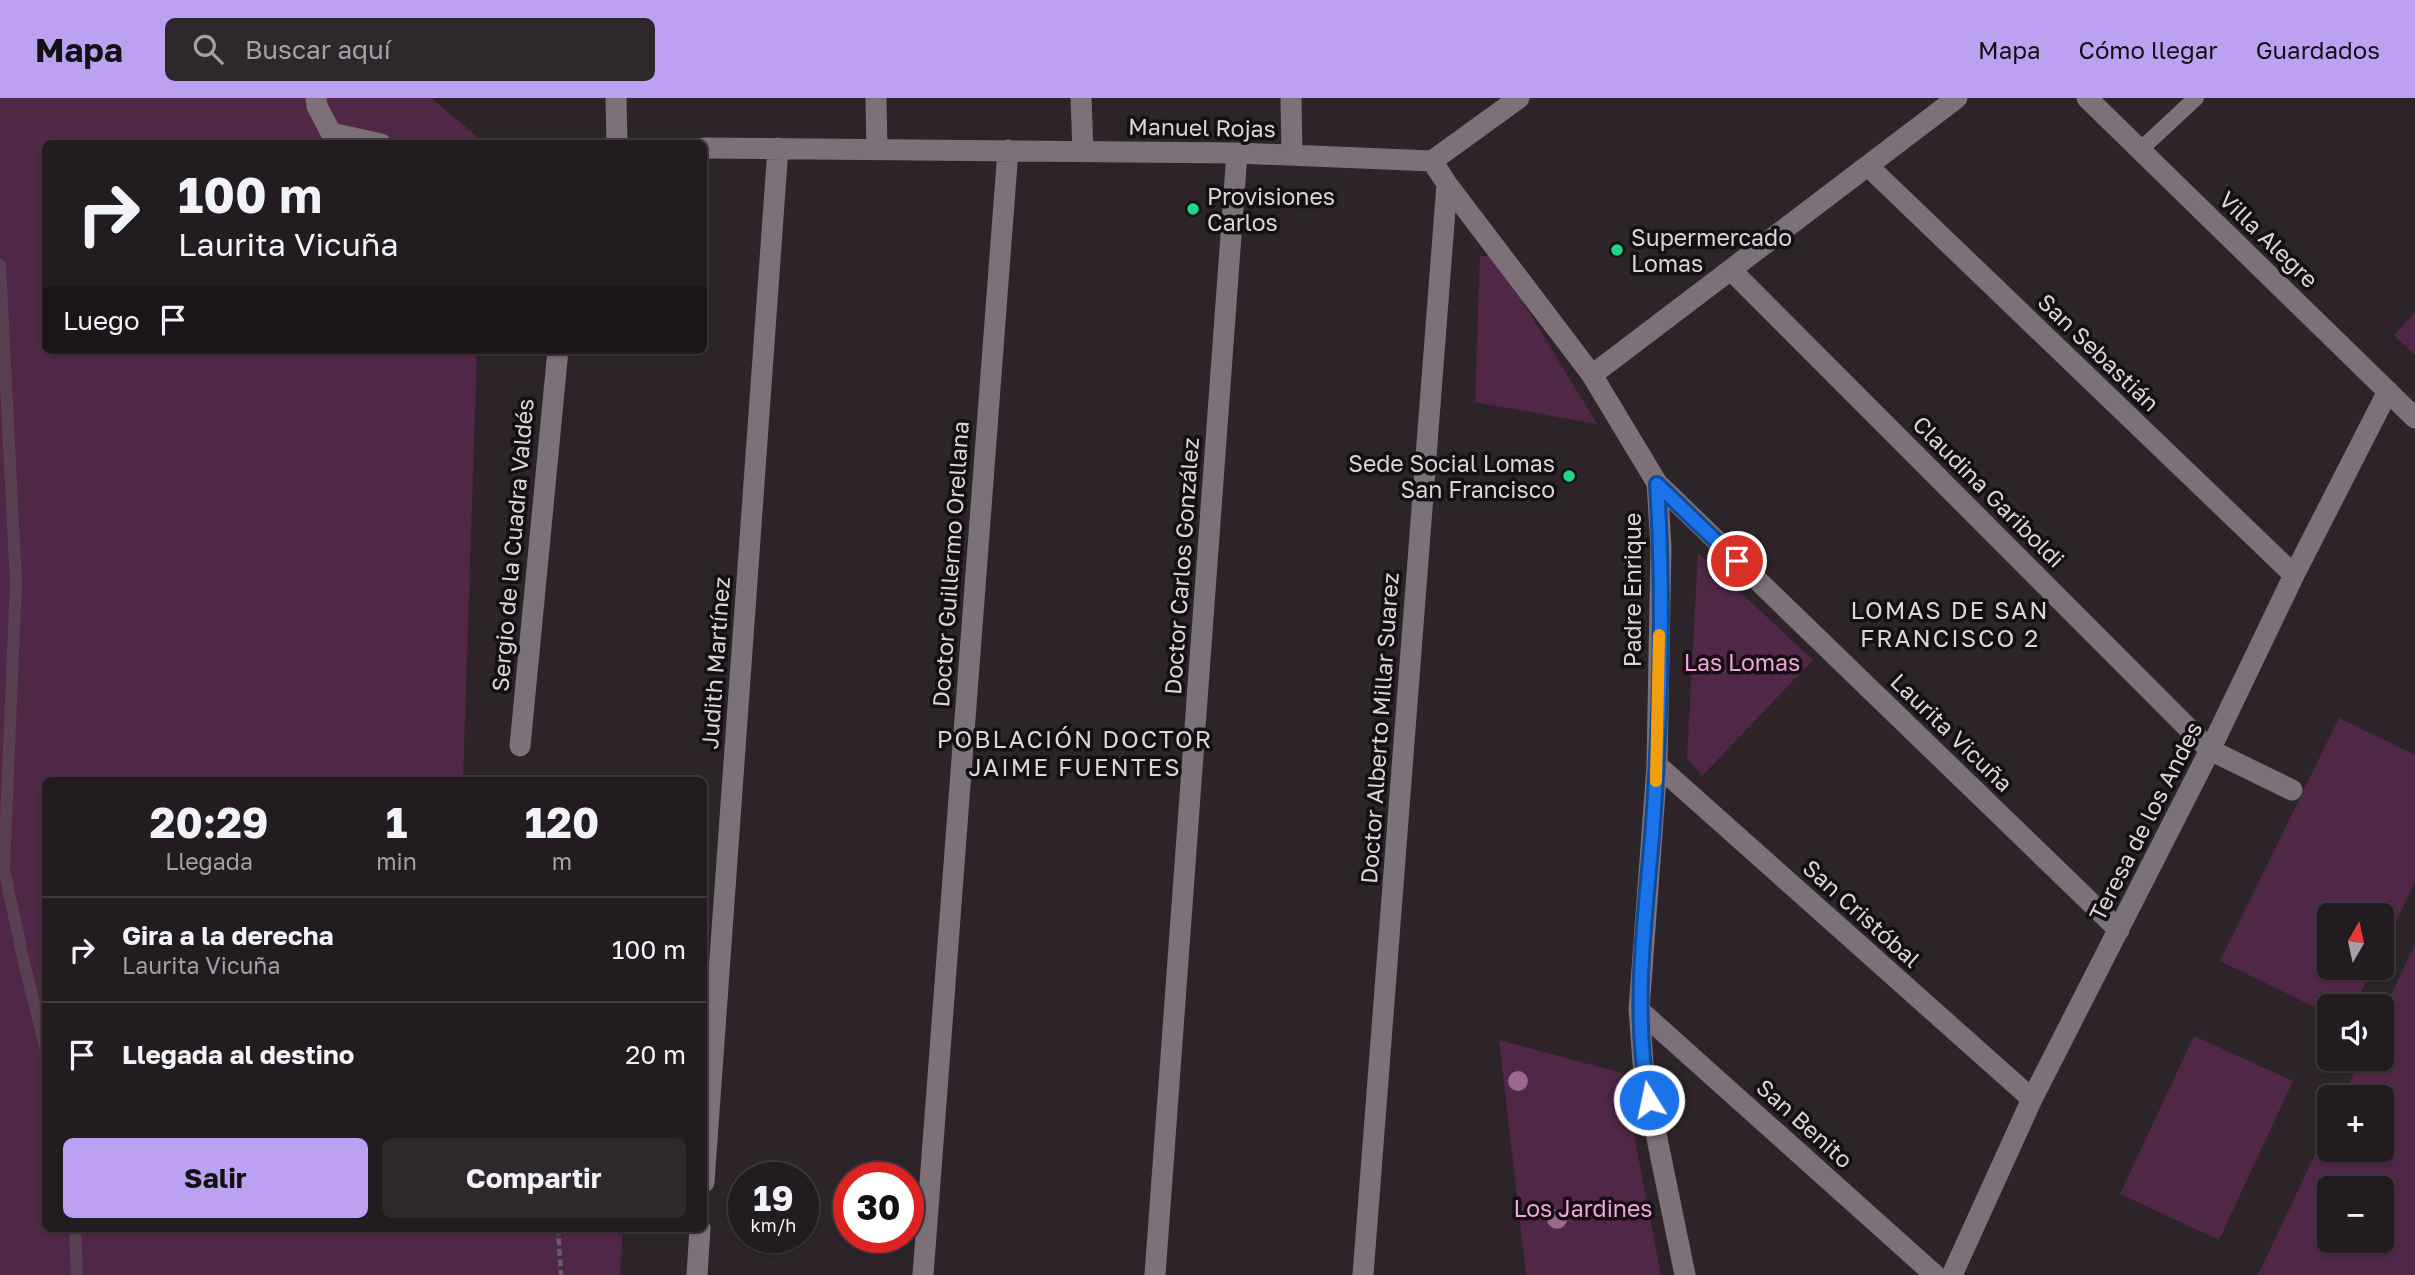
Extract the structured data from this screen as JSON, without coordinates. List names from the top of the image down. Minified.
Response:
{"streets":{"street":["Manuel Rojas","Villa Alegre","San Sebastián","Claudina Gariboldi","Sergio de la Cuadra Valdés","Doctor Guillermo Orellana","Doctor Carlos González","Padre Enrique","Judith Martínez","Doctor Alberto Millar Suarez","Laurita Vicuña","Teresa de los Andes","San Cristóbal","San Benito"]},"crossings":[["Manuel Rojas","Doctor Guillermo Orellana"],["Manuel Rojas","Doctor Carlos González"],["Manuel Rojas","Judith Martínez"],["Villa Alegre","Teresa de los Andes"],["San Sebastián","Teresa de los Andes"],["Claudina Gariboldi","Teresa de los Andes"],["Padre Enrique","Laurita Vicuña"],["Padre Enrique","San Cristóbal"],["Padre Enrique","San Benito"],["Laurita Vicuña","Teresa de los Andes"],["Teresa de los Andes","San Cristóbal"]],"districts":["LOMAS DE SAN FRANCISCO 2","POBLACIÓN DOCTOR JAIME FUENTES"],"parks":["Las Lomas","Los Jardines"],"places":["Provisiones Carlos","Supermercado Lomas","Sede Social Lomas San Francisco"],"north":"top","page":{"header":"Mapa","search":"Buscar aquí","nav":["Mapa","Cómo llegar","Guardados"],"turn":["100 m","Laurita Vicuña"],"then":"Luego","eta":["20:29","Llegada","1","min","120","m"],"list":[{"name":"Gira a la derecha","note":"Laurita Vicuña","value":"100 m"},{"name":"Llegada al destino","value":"20 m"}],"map_buttons":["+","−"],"buttons":["Salir","Compartir"],"speed":"19 km/h","limit":"30"}}
